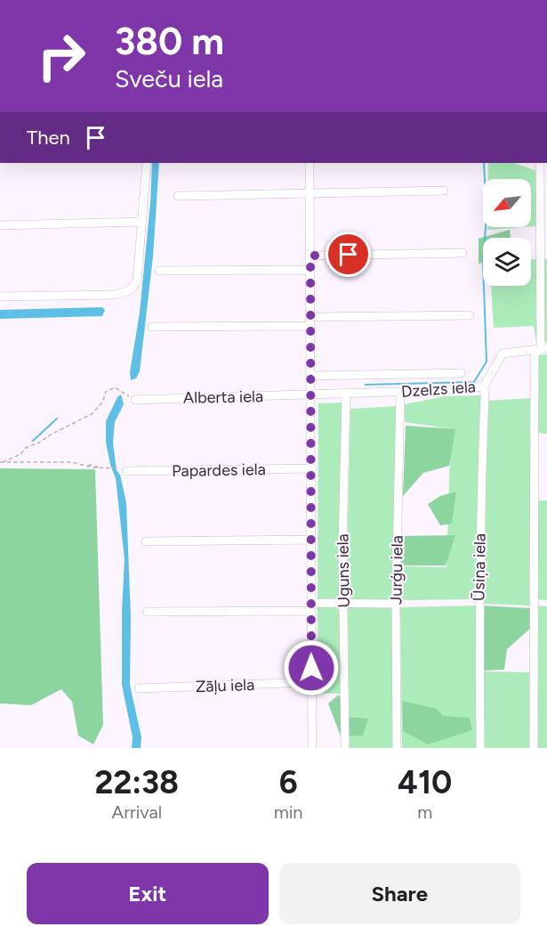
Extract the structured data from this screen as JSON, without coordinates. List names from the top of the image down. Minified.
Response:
{"streets":{"street":["Dzelzs iela","Alberta iela","Papardes iela","Ūsiņa iela","Jurģu iela","Uguns iela","Zāļu iela"]},"crossings":[["Dzelzs iela","Alberta iela"],["Dzelzs iela","Ūsiņa iela"],["Dzelzs iela","Jurģu iela"],["Dzelzs iela","Uguns iela"]],"north":"bottom left","page":{"turn":["380 m","Sveču iela"],"then":"Then","eta":["22:38","Arrival","6","min","410","m"],"buttons":["Exit","Share"]}}
